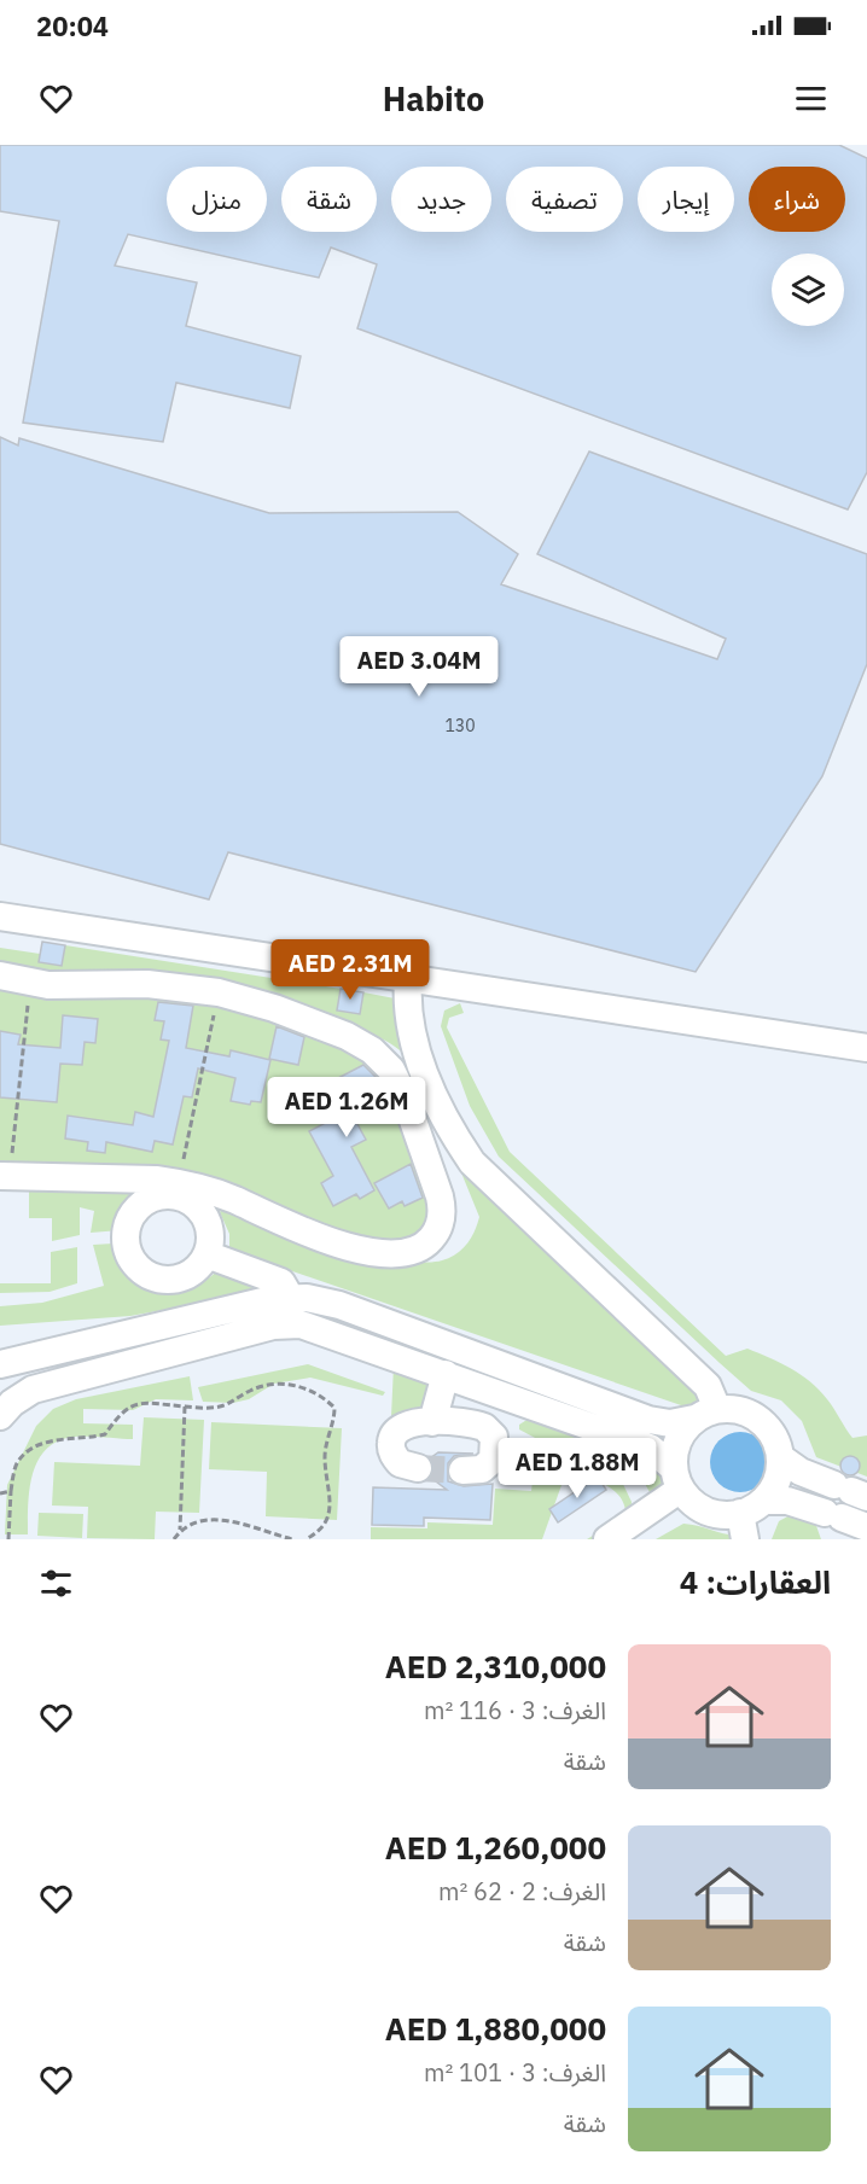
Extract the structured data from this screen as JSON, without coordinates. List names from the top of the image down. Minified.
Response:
{"house_numbers":["130"],"page":{"status":"20:04","header":"Habito","chip":["شراء","إيجار","تصفية","جديد","شقة","منزل"],"price":["AED 3.04M","AED 2.31M","AED 1.26M","AED 1.88M"],"heading":"العقارات: 4","list":[{"name":"AED 2,310,000","note":"الغرف: 3 · 116 m² · شقة"},{"name":"AED 1,260,000","note":"الغرف: 2 · 62 m² · شقة"},{"name":"AED 1,880,000","note":"الغرف: 3 · 101 m² · شقة"}]}}
